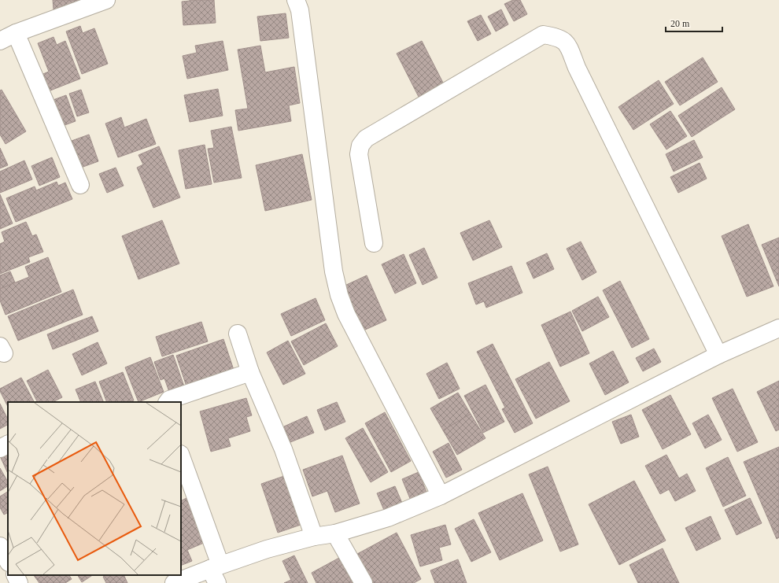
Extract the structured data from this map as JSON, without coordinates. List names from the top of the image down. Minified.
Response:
{"scale_bar":"20 m"}
